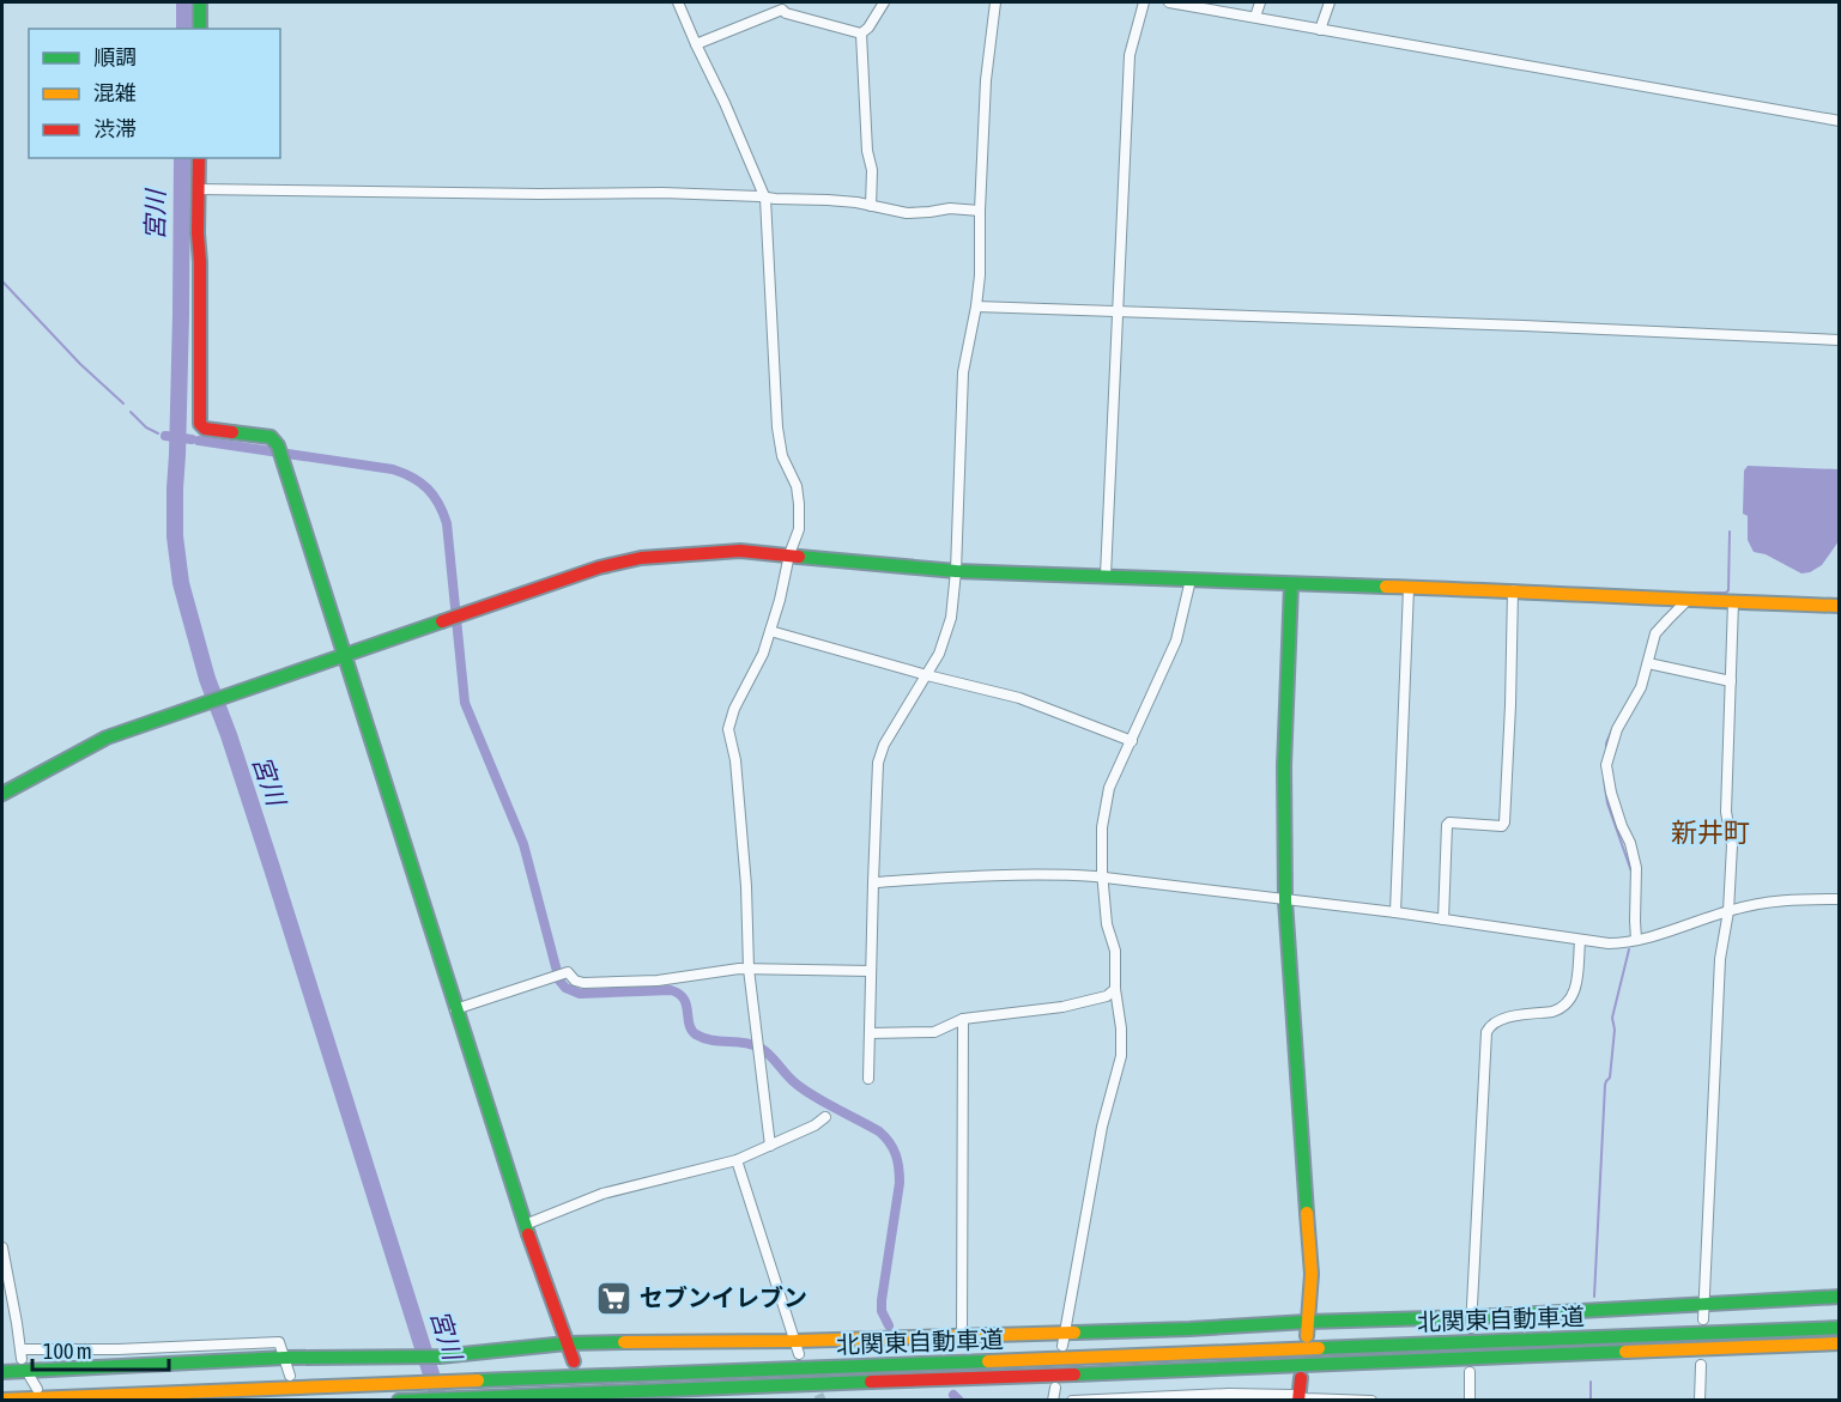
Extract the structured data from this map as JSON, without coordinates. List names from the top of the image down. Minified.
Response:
{"streets":{"main road":["北関東自動車道"]},"districts":["新井町"],"water":["宮川"],"places":{"supermarket":["セブンイレブン"]},"legend":["順調","混雑","渋滞"],"scale_bar":"100 m"}
